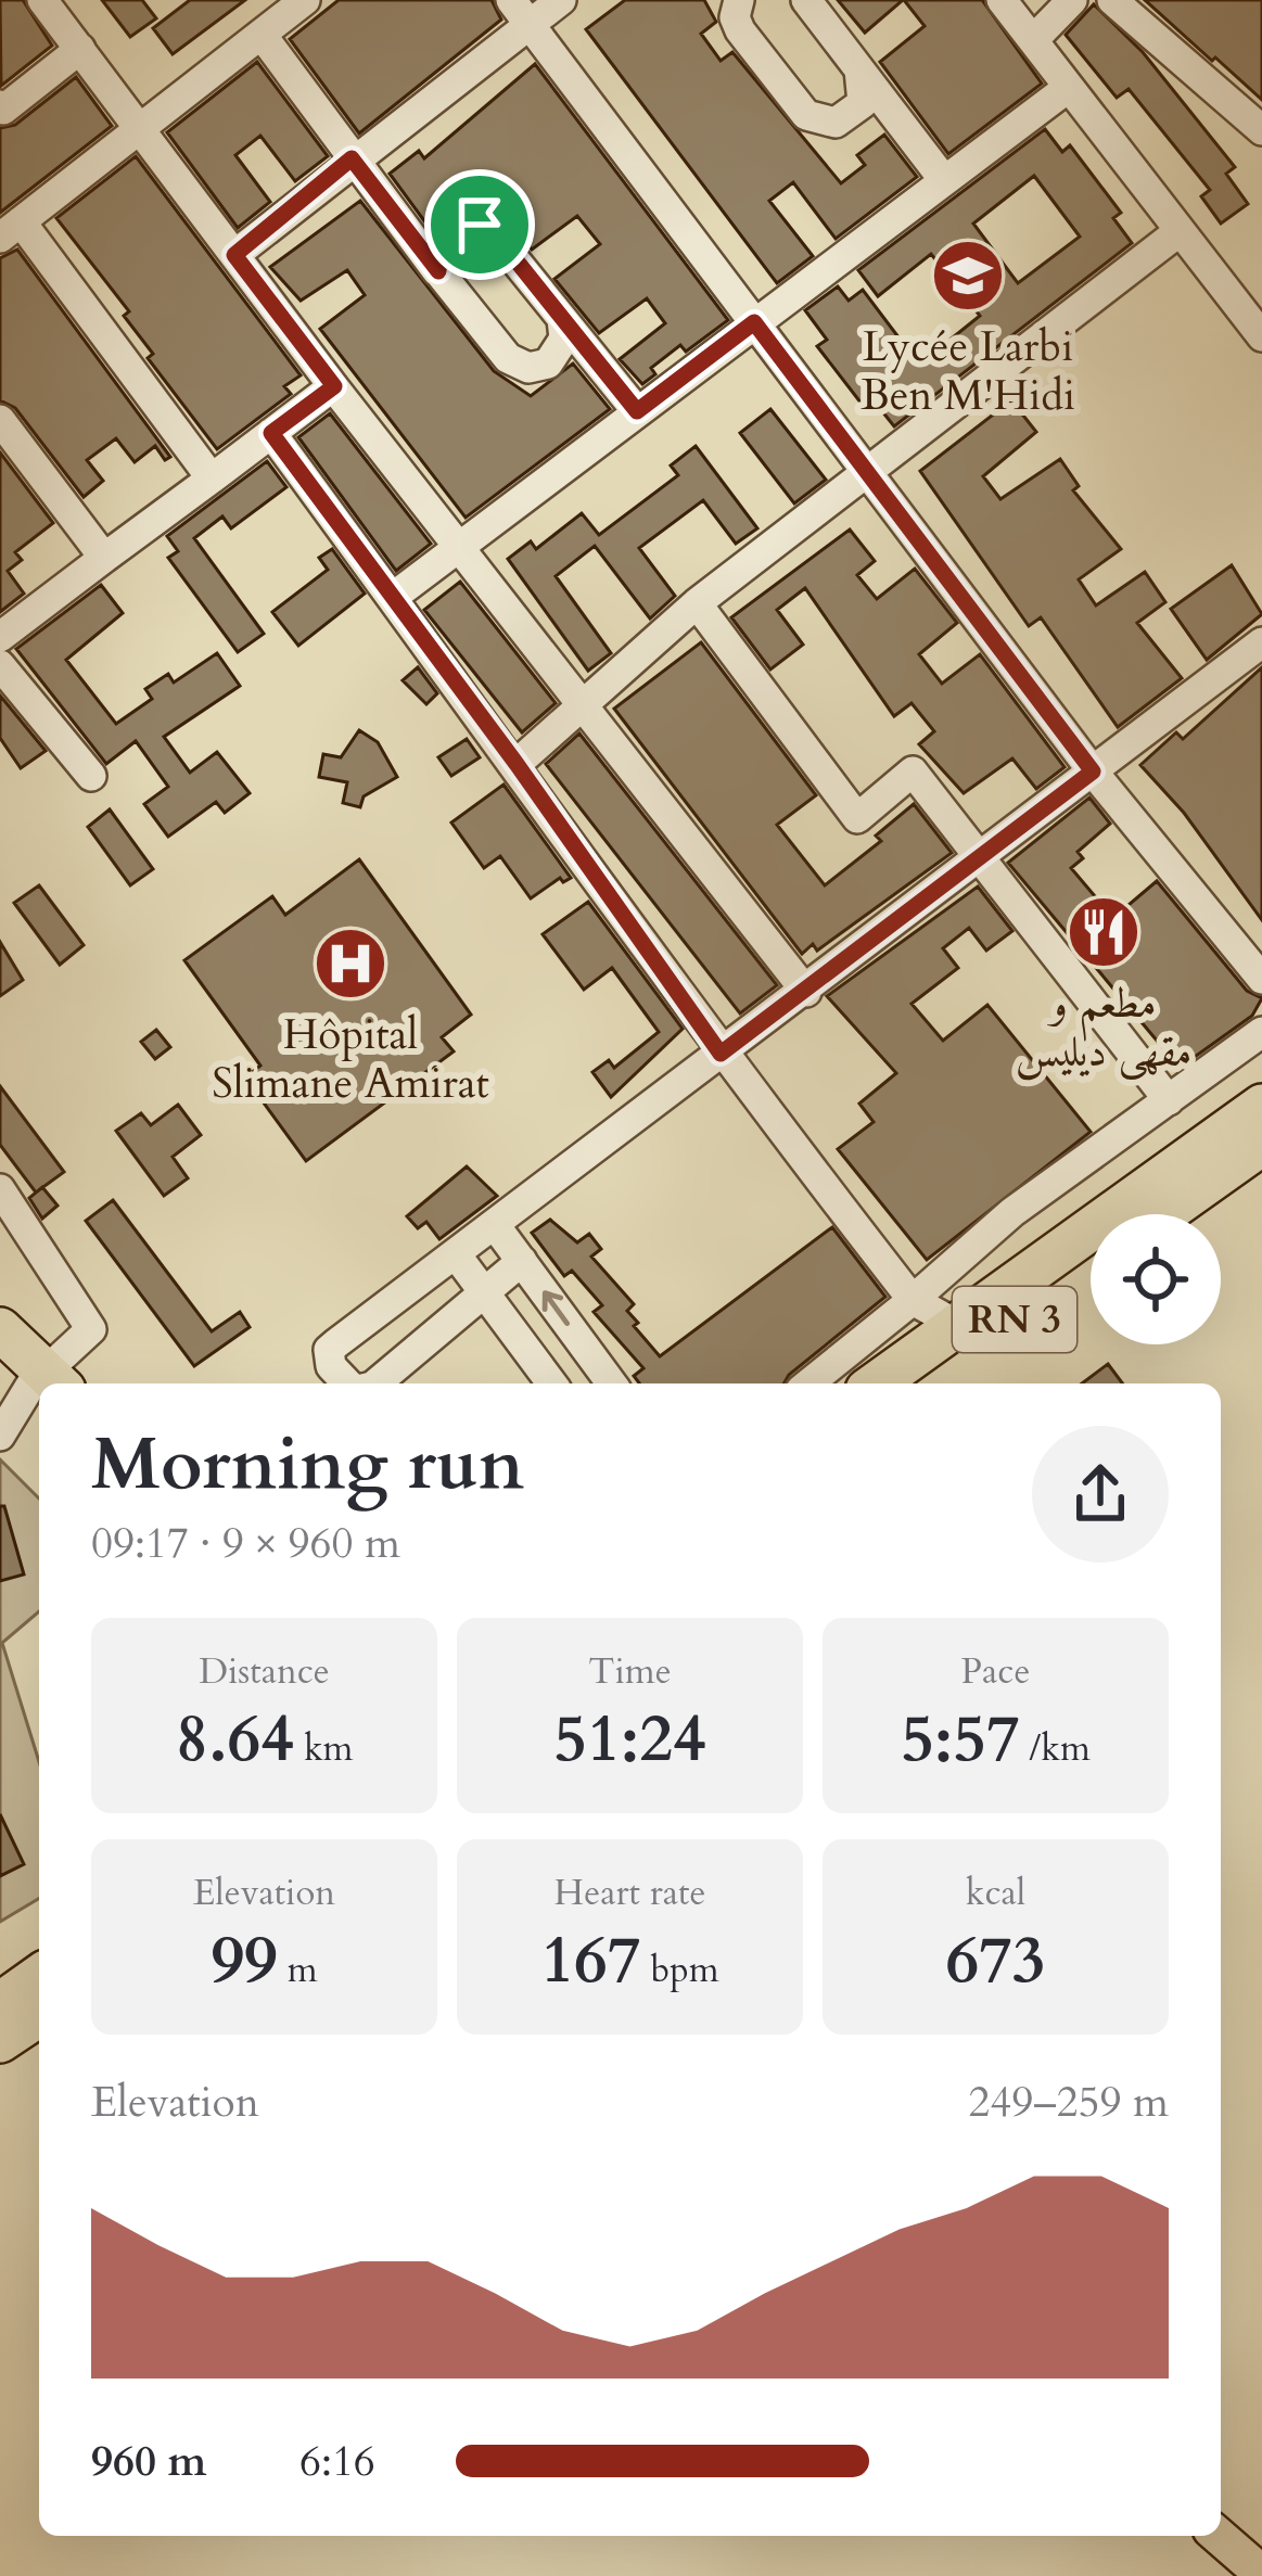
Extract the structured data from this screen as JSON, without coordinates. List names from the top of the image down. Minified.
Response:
{"streets":{"highway":["RN 3"]},"places":{"school or university":["Lycée Larbi Ben M'Hidi"],"restaurant":["مطعم و مقهى ديليس"],"hospital":["Hôpital Slimane Amirat"]},"page":{"heading":["Morning run","09:17 · 9 × 960 m"],"stats":[["Distance","8.64 km"],["Time","51:24"],["Pace","5:57 /km"],["Elevation","99 m"],["Heart rate","167 bpm"],["kcal","673"]],"chart":["Elevation","249–259 m"],"list":[{"name":"960 m","note":"6:16"}]}}
